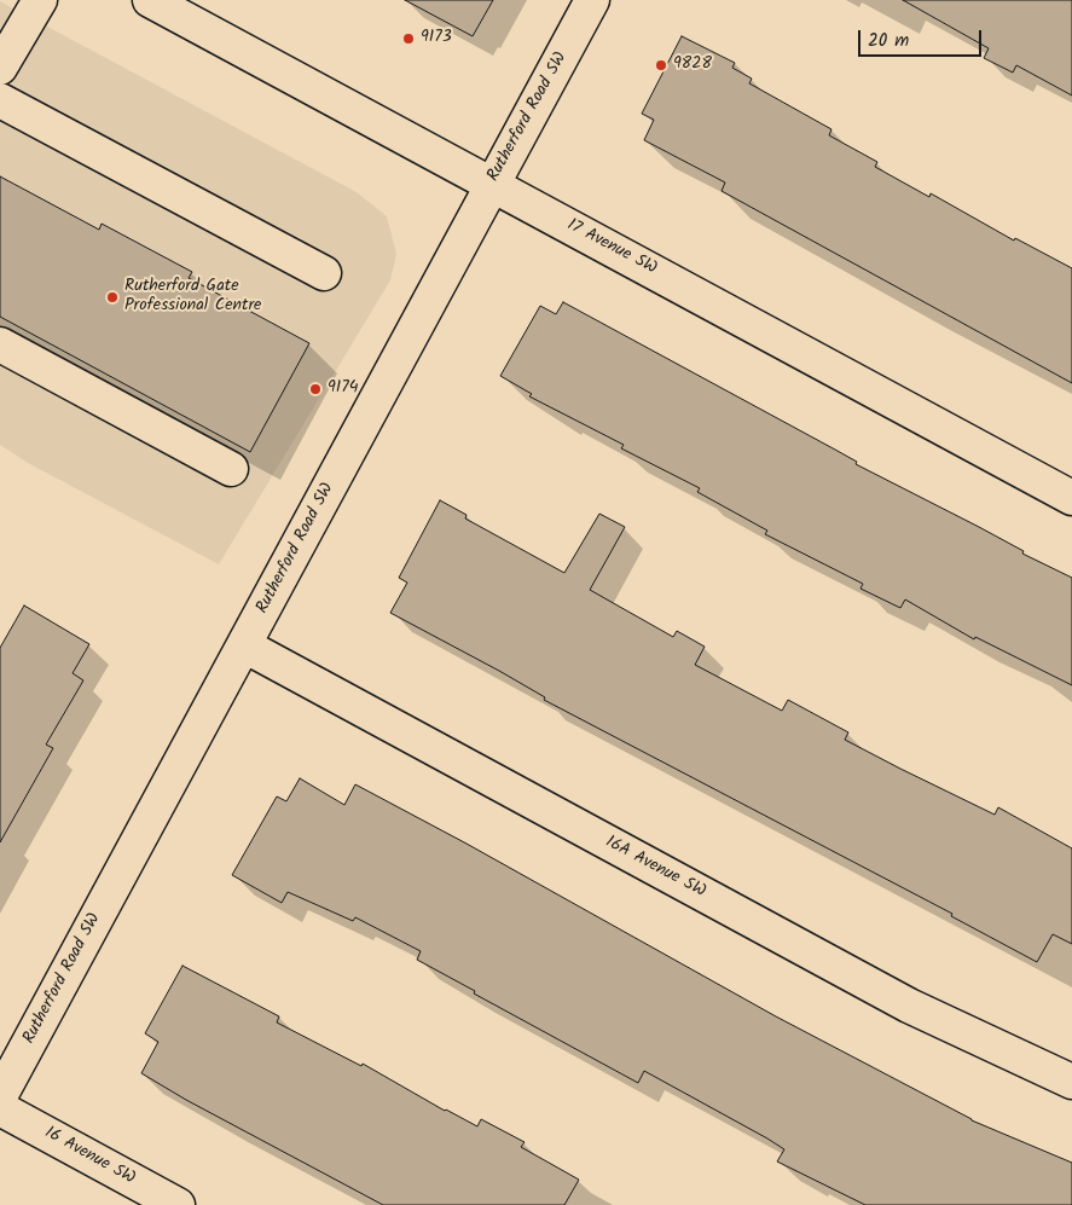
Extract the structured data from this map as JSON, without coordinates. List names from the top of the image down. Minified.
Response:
{"streets":{"street":["Rutherford Road SW","17 Avenue SW","16A Avenue SW","16 Avenue SW"]},"crossings":[["Rutherford Road SW","17 Avenue SW"],["Rutherford Road SW","16A Avenue SW"]],"places":["9173","9828","Rutherford Gate Professional Centre","9174"],"scale_bar":"20 m"}
